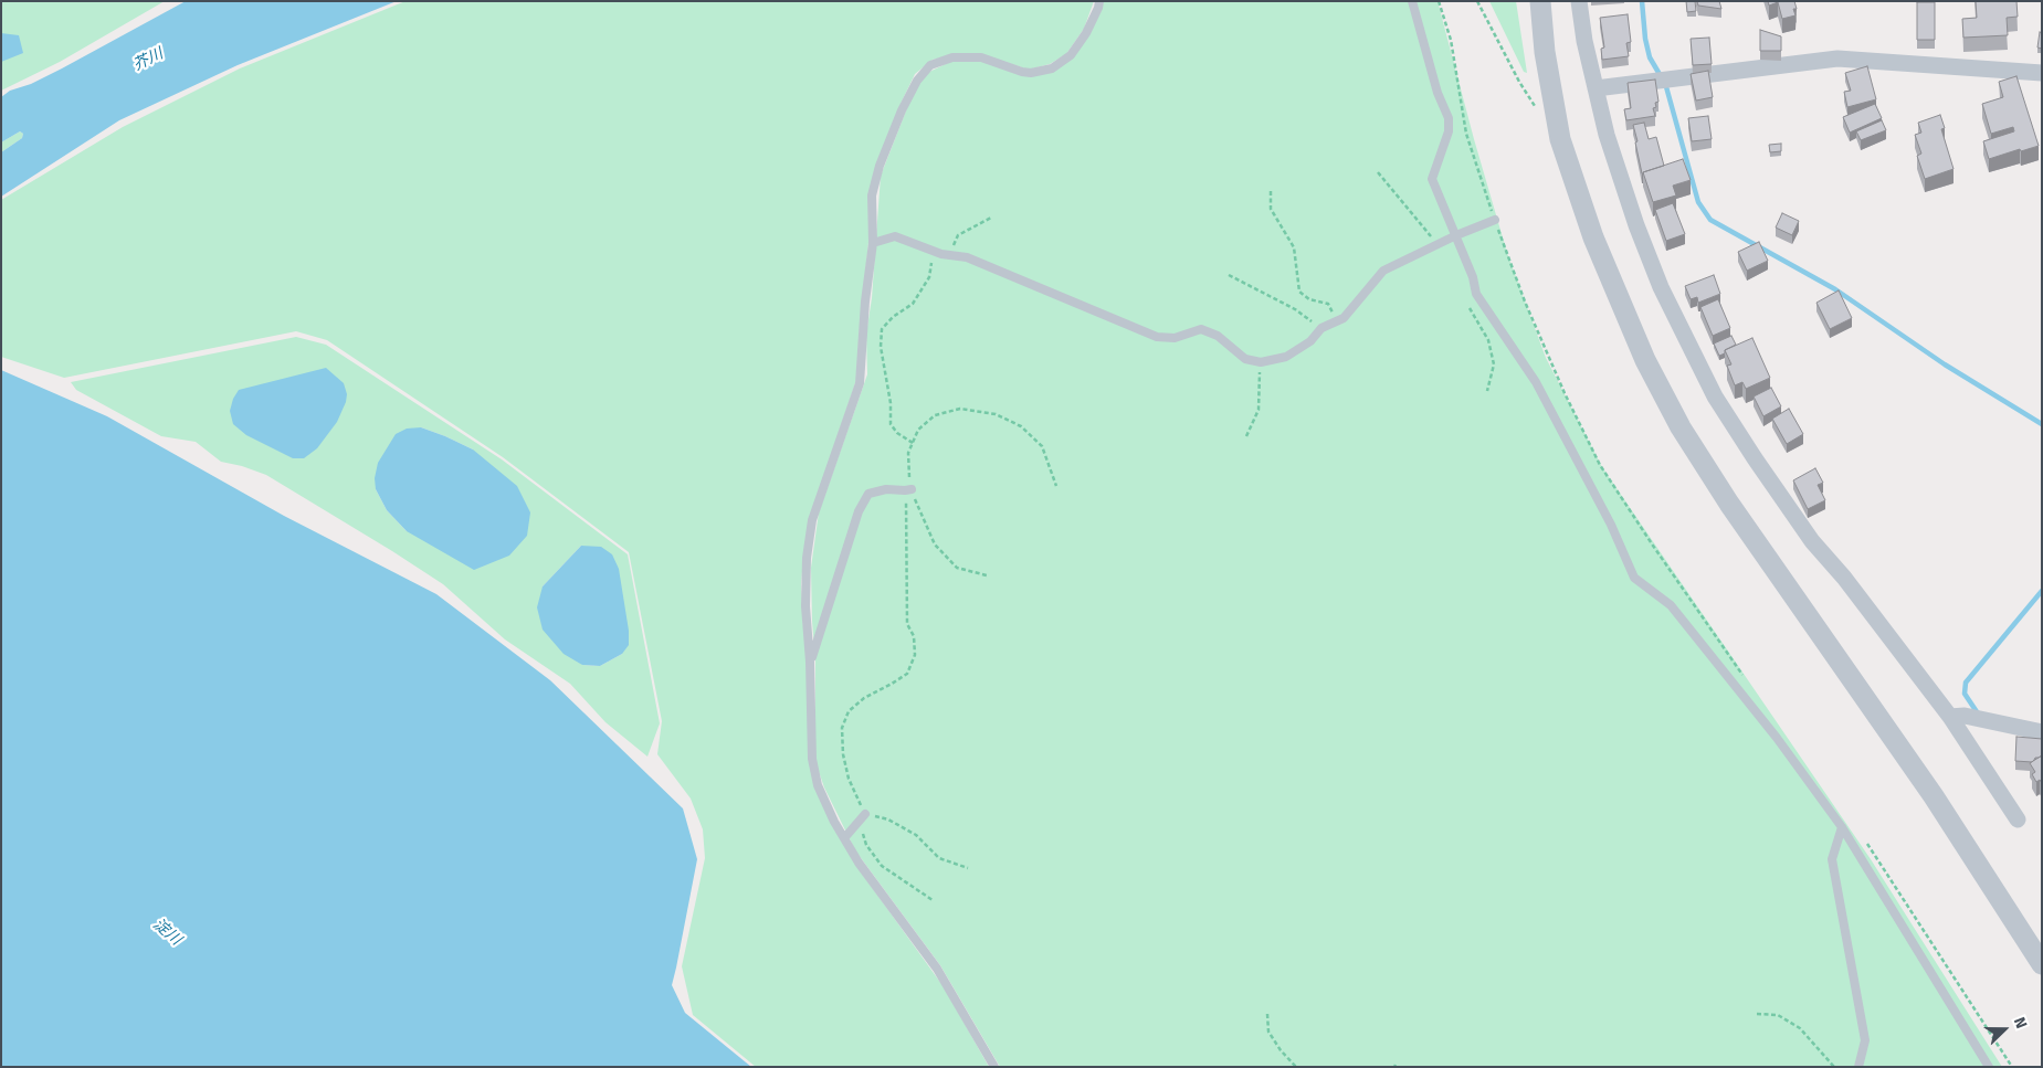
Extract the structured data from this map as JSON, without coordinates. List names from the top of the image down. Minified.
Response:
{"water":["芥川","淀川"],"north":"right"}
